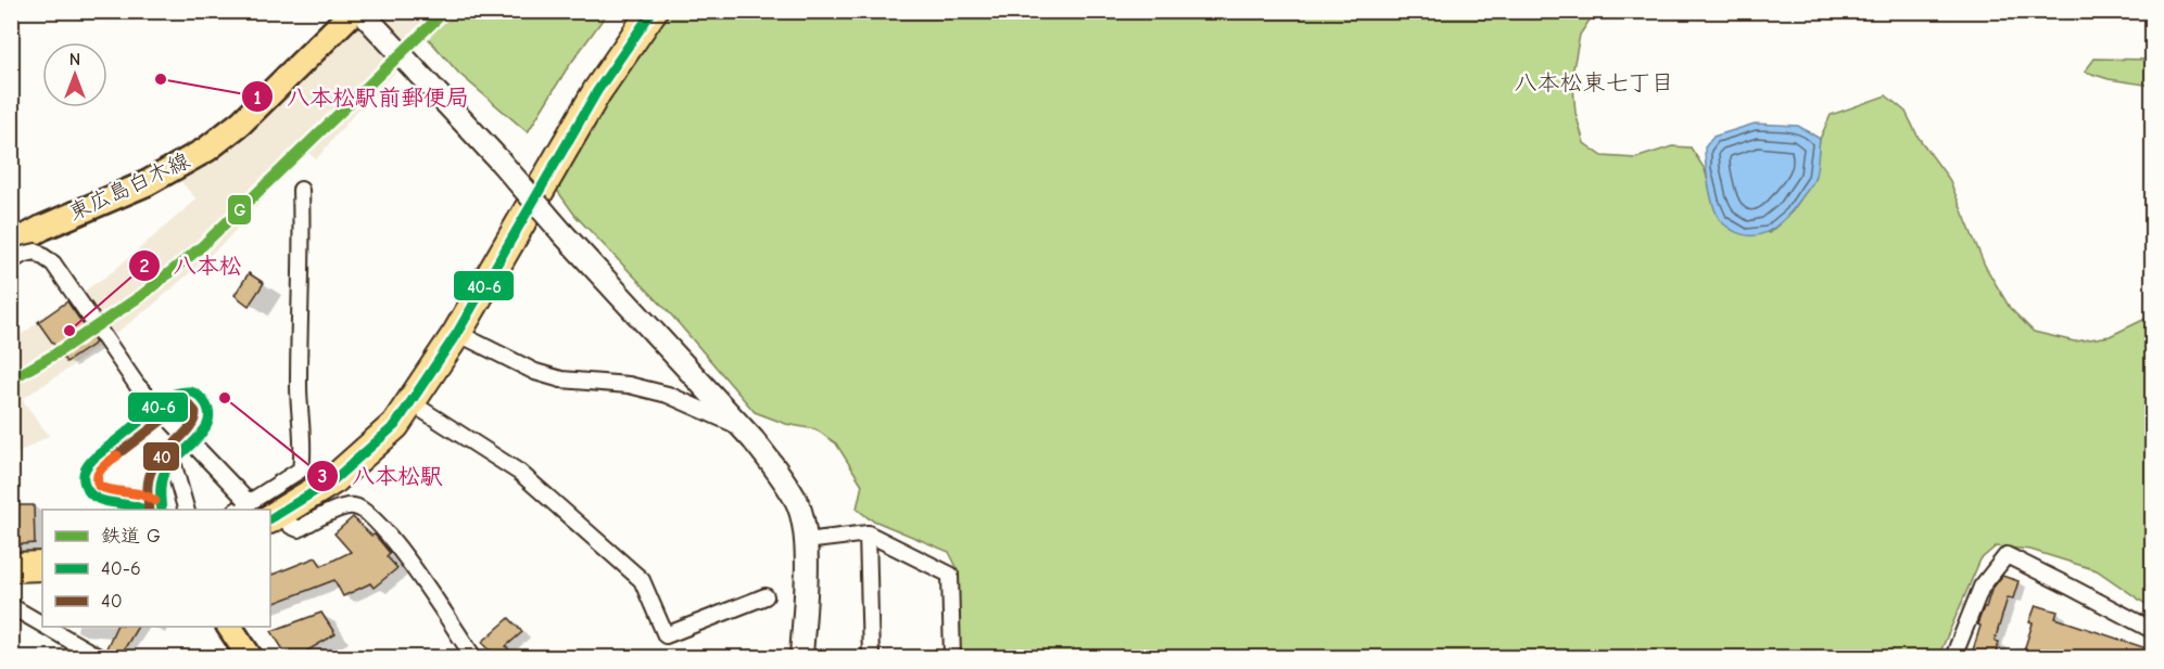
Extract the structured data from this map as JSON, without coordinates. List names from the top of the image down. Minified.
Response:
{"streets":{"main road":["東広島白木線"]},"districts":["八本松東七丁目"],"places":["八本松駅前郵便局","八本松","八本松駅"],"lines":["rail line G","transit line 40-6","transit line 40"],"legend":["鉄道 G","40-6","40"],"north":"top"}
